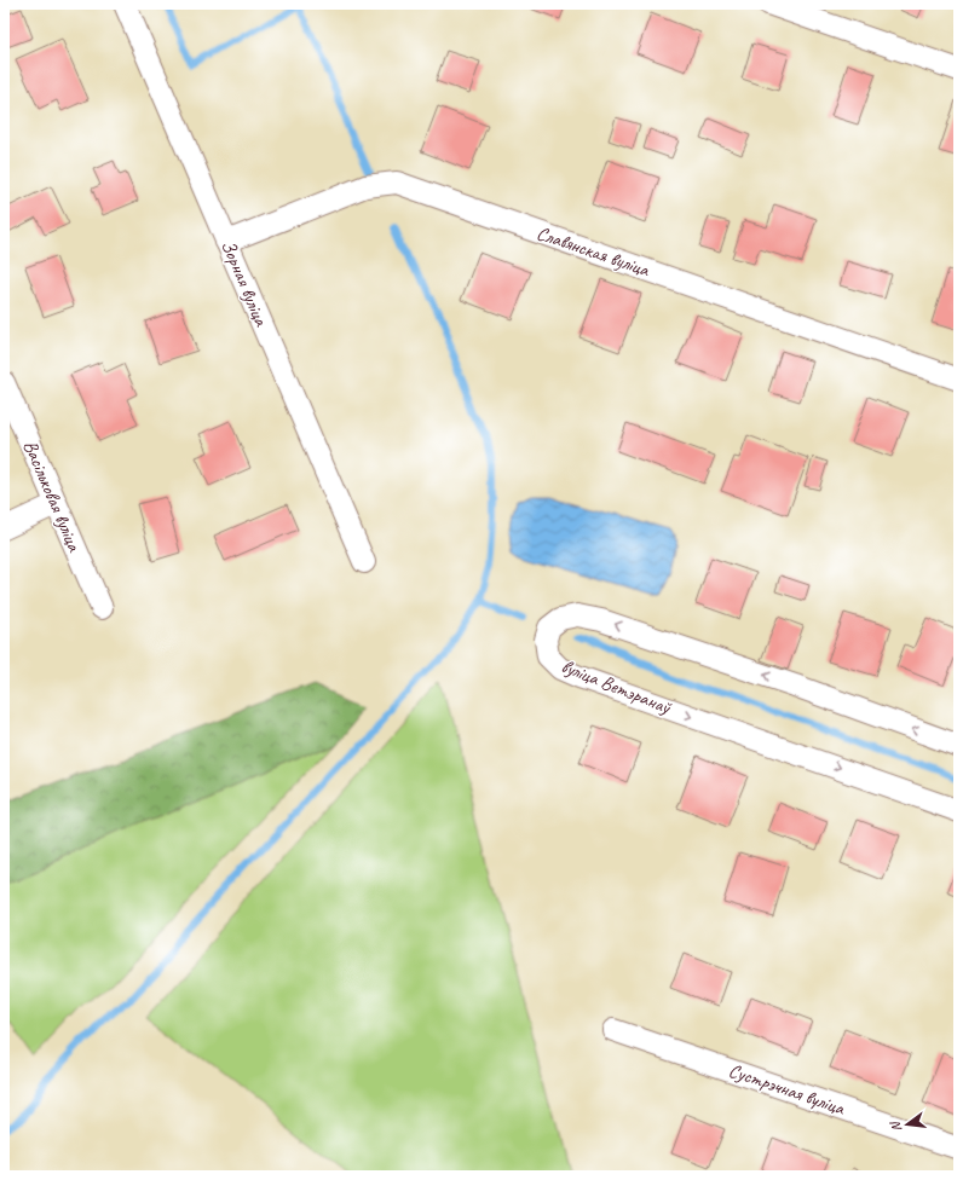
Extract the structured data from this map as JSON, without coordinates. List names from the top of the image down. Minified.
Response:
{"streets":{"street":["Славянская вуліца","Зорная вуліца","Васільковая вуліца","вуліца Ветэранаў","Сустрэчная вуліца"]},"crossings":[["Славянская вуліца","Зорная вуліца"]],"north":"left"}
